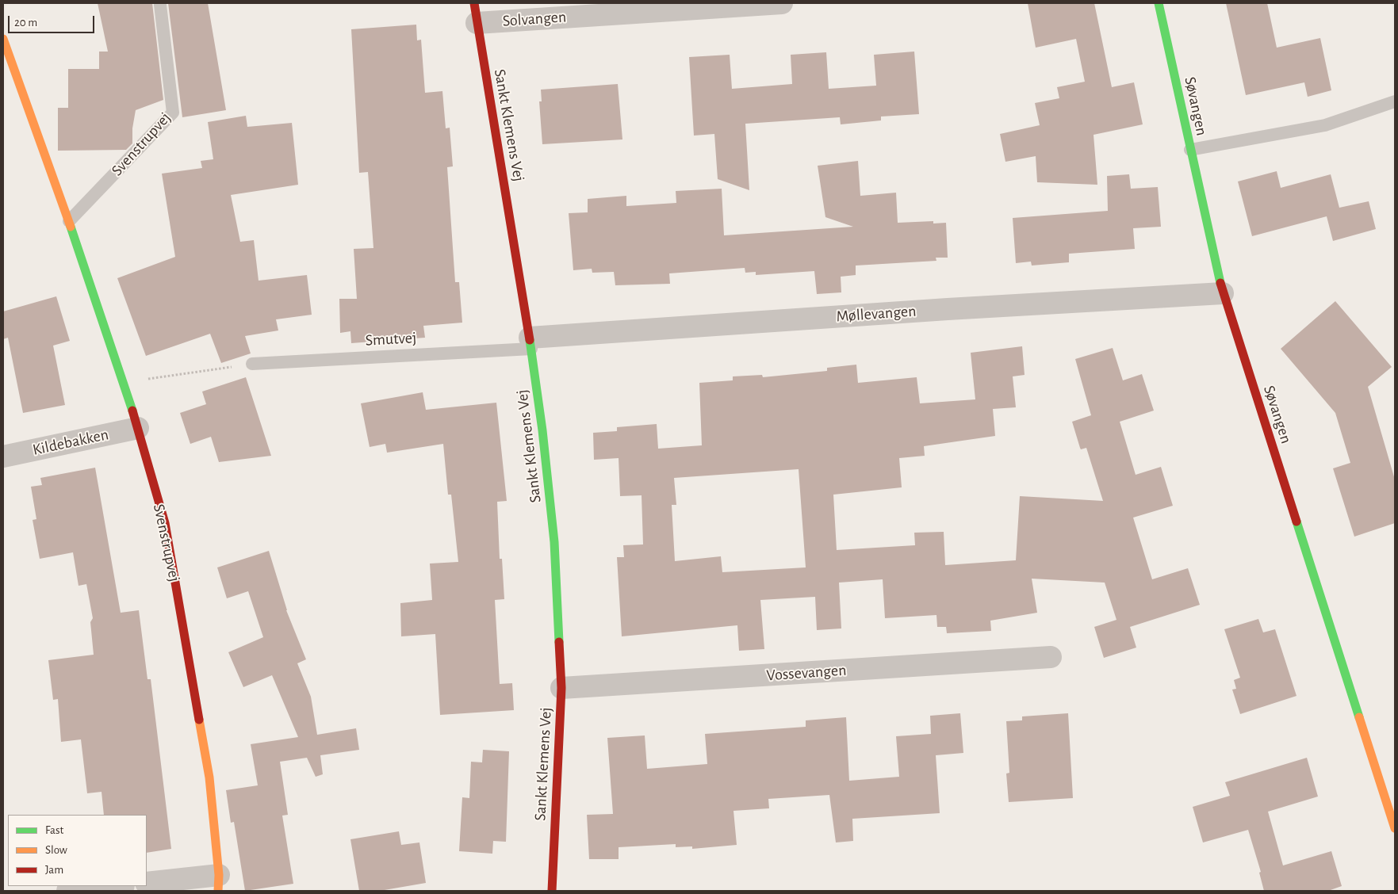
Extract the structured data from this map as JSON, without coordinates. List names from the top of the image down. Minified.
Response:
{"streets":{"street":["Solvangen","Søvangen","Sankt Klemens Vej","Svenstrupvej","Møllevangen","Kildebakken","Vossevangen"],"lane":["Smutvej"]},"crossings":[["Solvangen","Sankt Klemens Vej"],["Søvangen","Møllevangen"],["Sankt Klemens Vej","Møllevangen"],["Sankt Klemens Vej","Smutvej"],["Sankt Klemens Vej","Vossevangen"],["Svenstrupvej","Kildebakken"],["Møllevangen","Smutvej"]],"legend":["Fast","Slow","Jam"],"scale_bar":"20 m"}
